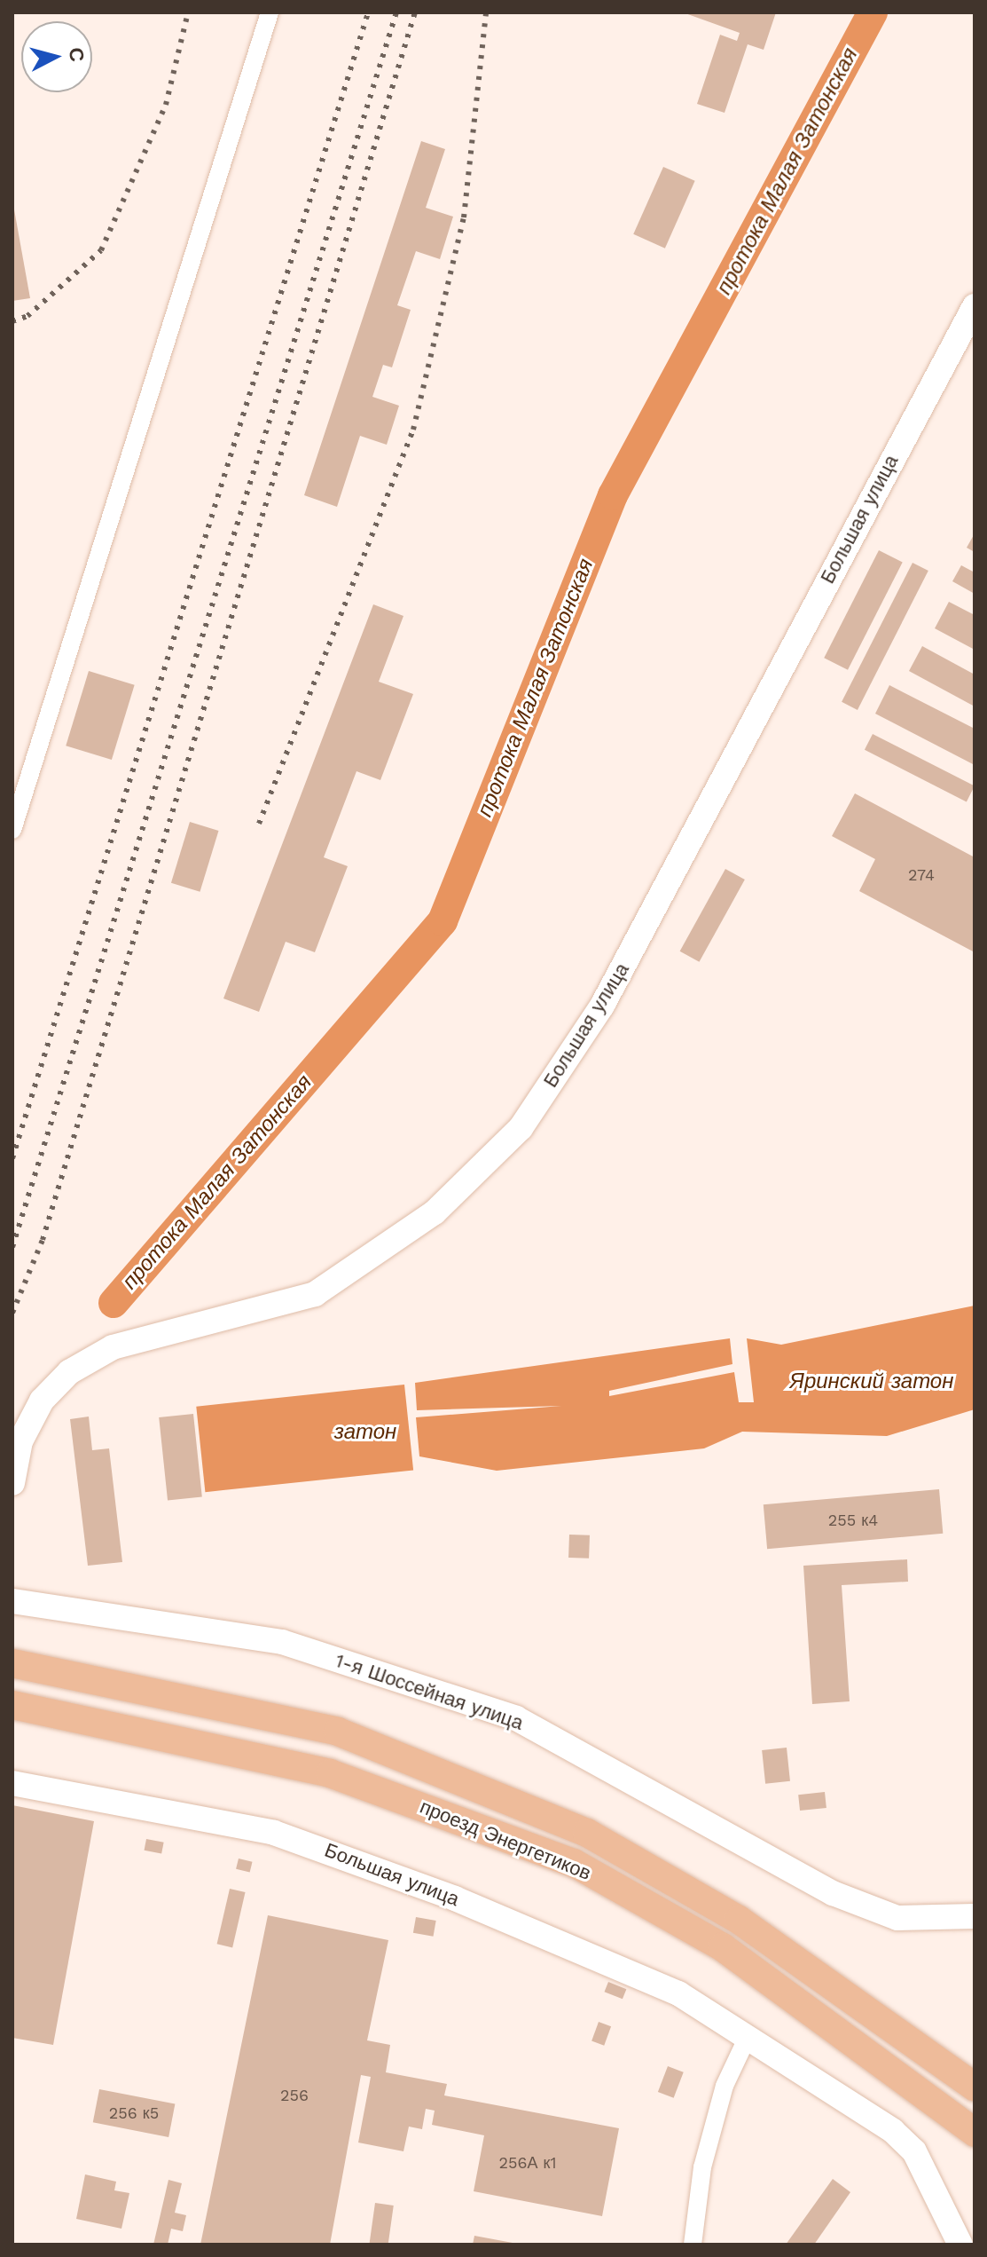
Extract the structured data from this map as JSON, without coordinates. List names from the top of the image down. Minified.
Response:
{"streets":{"main road":["Большая улица","1-я Шоссейная улица","проезд Энергетиков"]},"water":["протока Малая Затонская","Яринский затон","затон"],"house_numbers":["274","255 к4","256","256 к5","256А к1"],"north":"right"}
